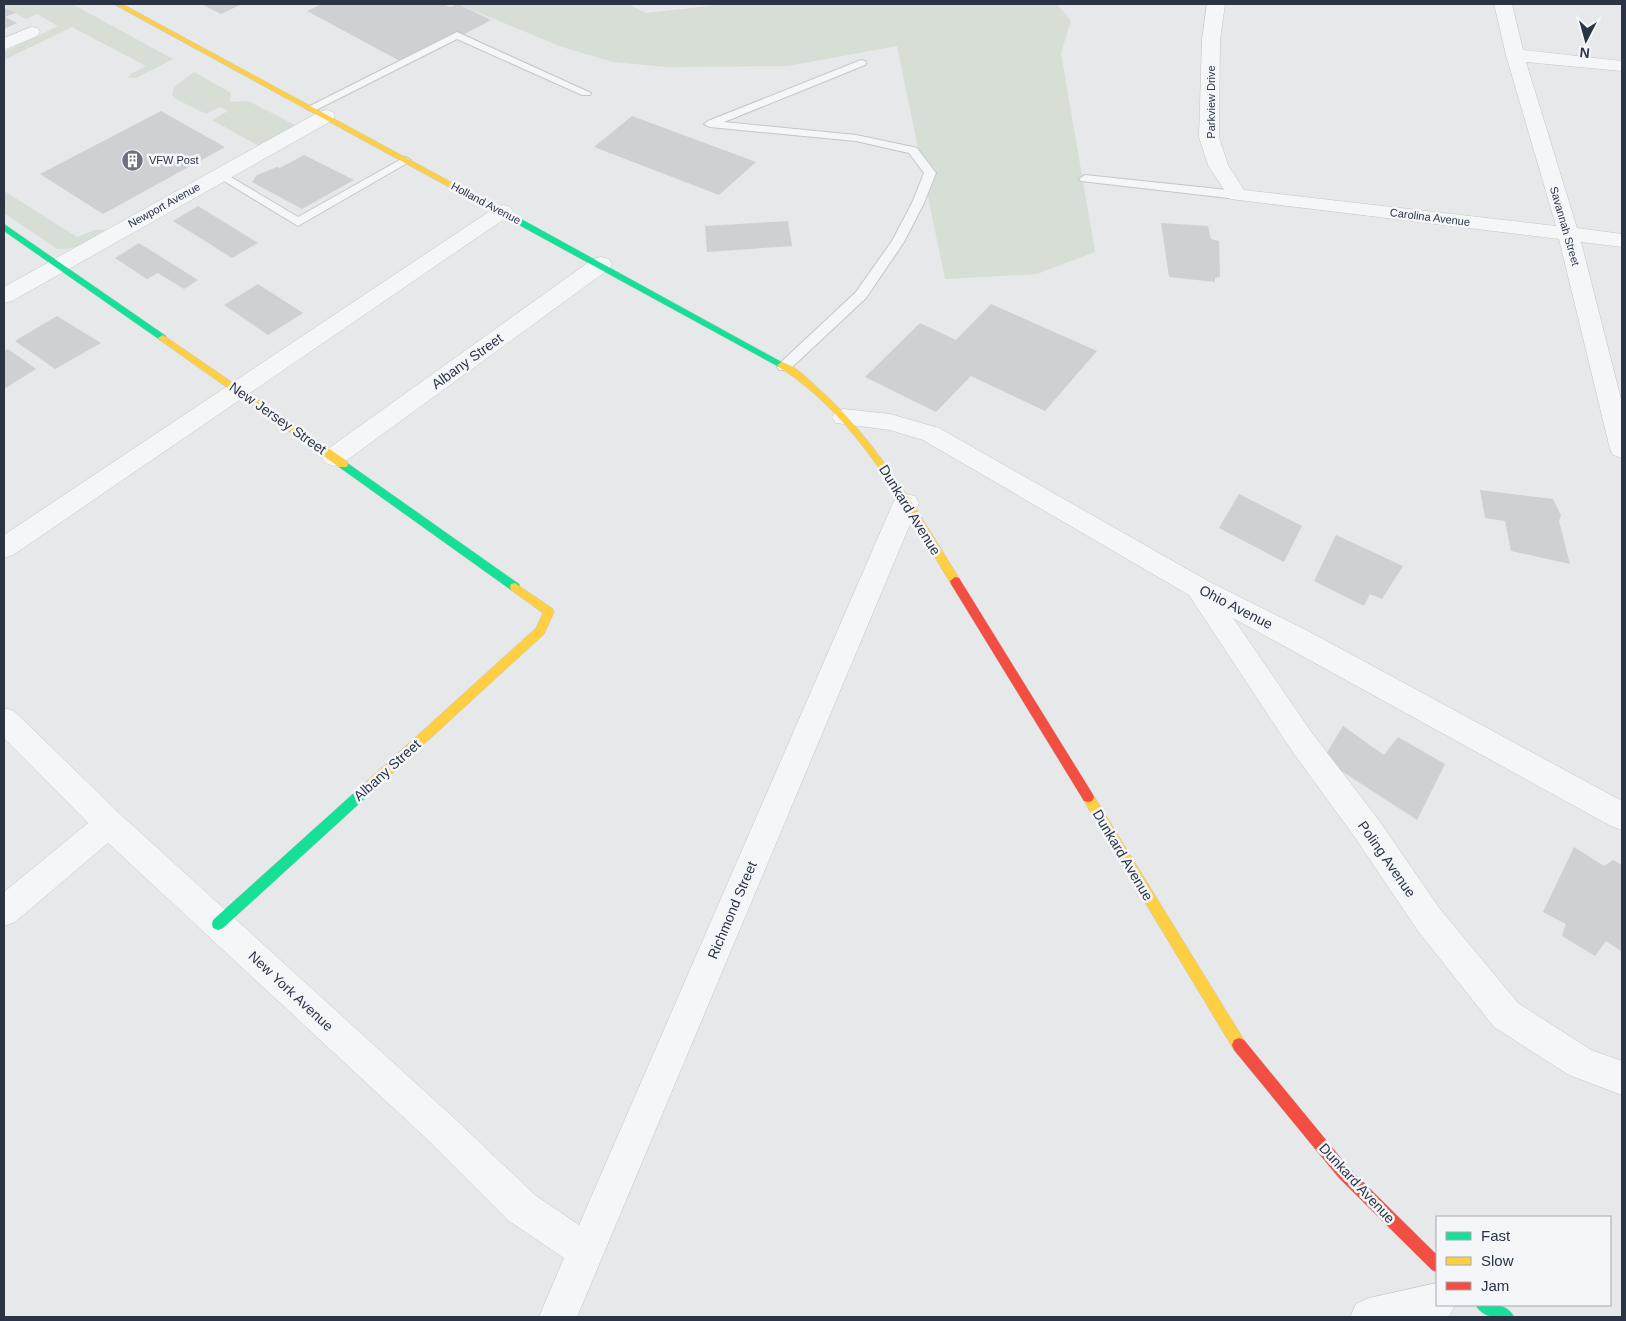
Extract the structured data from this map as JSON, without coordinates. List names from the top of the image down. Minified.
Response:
{"streets":{"main road":["Holland Avenue","Albany Street","New Jersey Street","Dunkard Avenue"],"street":["Parkview Drive","Newport Avenue","Carolina Avenue","Savannah Street","Ohio Avenue","Poling Avenue","Richmond Street","New York Avenue"]},"crossings":[["Parkview Drive","Carolina Avenue"],["Holland Avenue","Newport Avenue"],["Holland Avenue","Albany Street"],["Holland Avenue","Dunkard Avenue"],["Holland Avenue","Ohio Avenue"],["Newport Avenue","New Jersey Street"],["Carolina Avenue","Savannah Street"],["Albany Street","New Jersey Street"],["Albany Street","New York Avenue"],["Dunkard Avenue","Ohio Avenue"],["Dunkard Avenue","Richmond Street"],["Ohio Avenue","Poling Avenue"],["Richmond Street","New York Avenue"]],"places":{"building":["VFW Post"]},"legend":["Fast","Slow","Jam"],"north":"bottom"}
